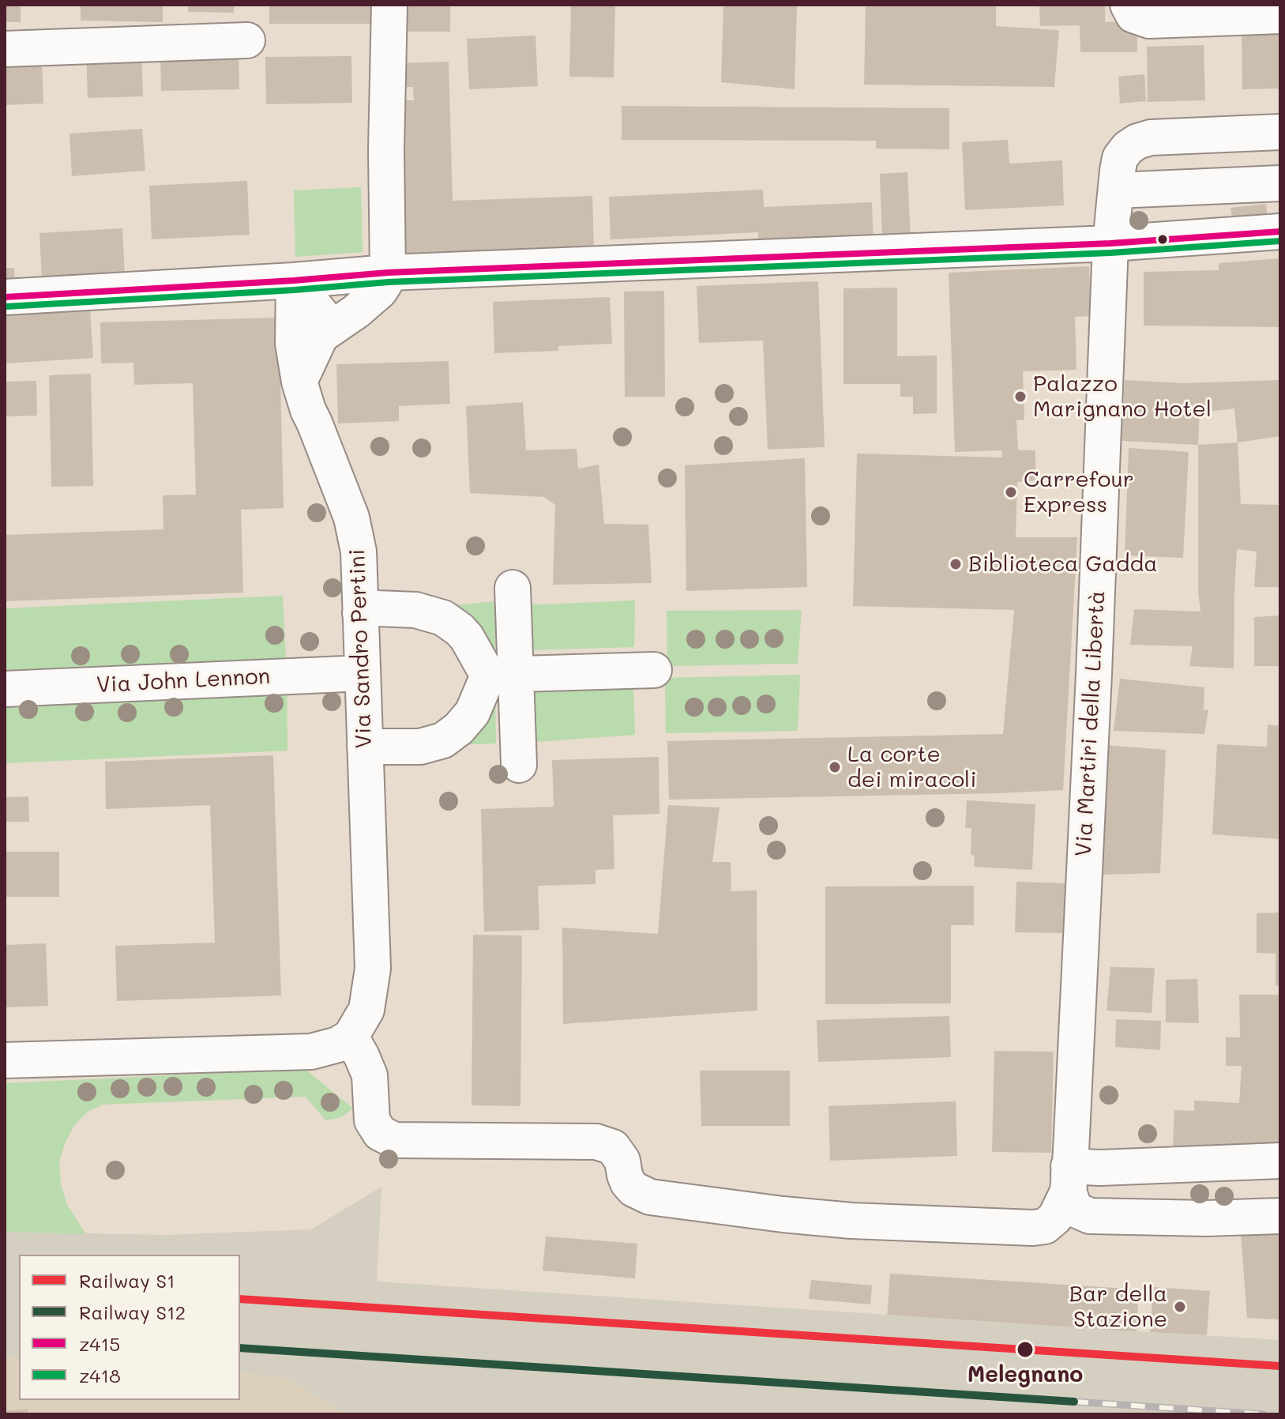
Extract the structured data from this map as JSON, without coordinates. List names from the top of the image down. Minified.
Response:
{"streets":{"street":["Via Sandro Pertini","Via John Lennon","Via Martiri della Libertà"]},"crossings":[["Via Sandro Pertini","Via John Lennon"]],"places":["Palazzo Marignano Hotel","Carrefour Express","Biblioteca Gadda","La corte dei miracoli","Bar della Stazione","Melegnano"],"lines":["transit line z415","transit line z418","rail line S1","rail line S12"],"legend":["Railway S1","Railway S12","z415","z418"]}
